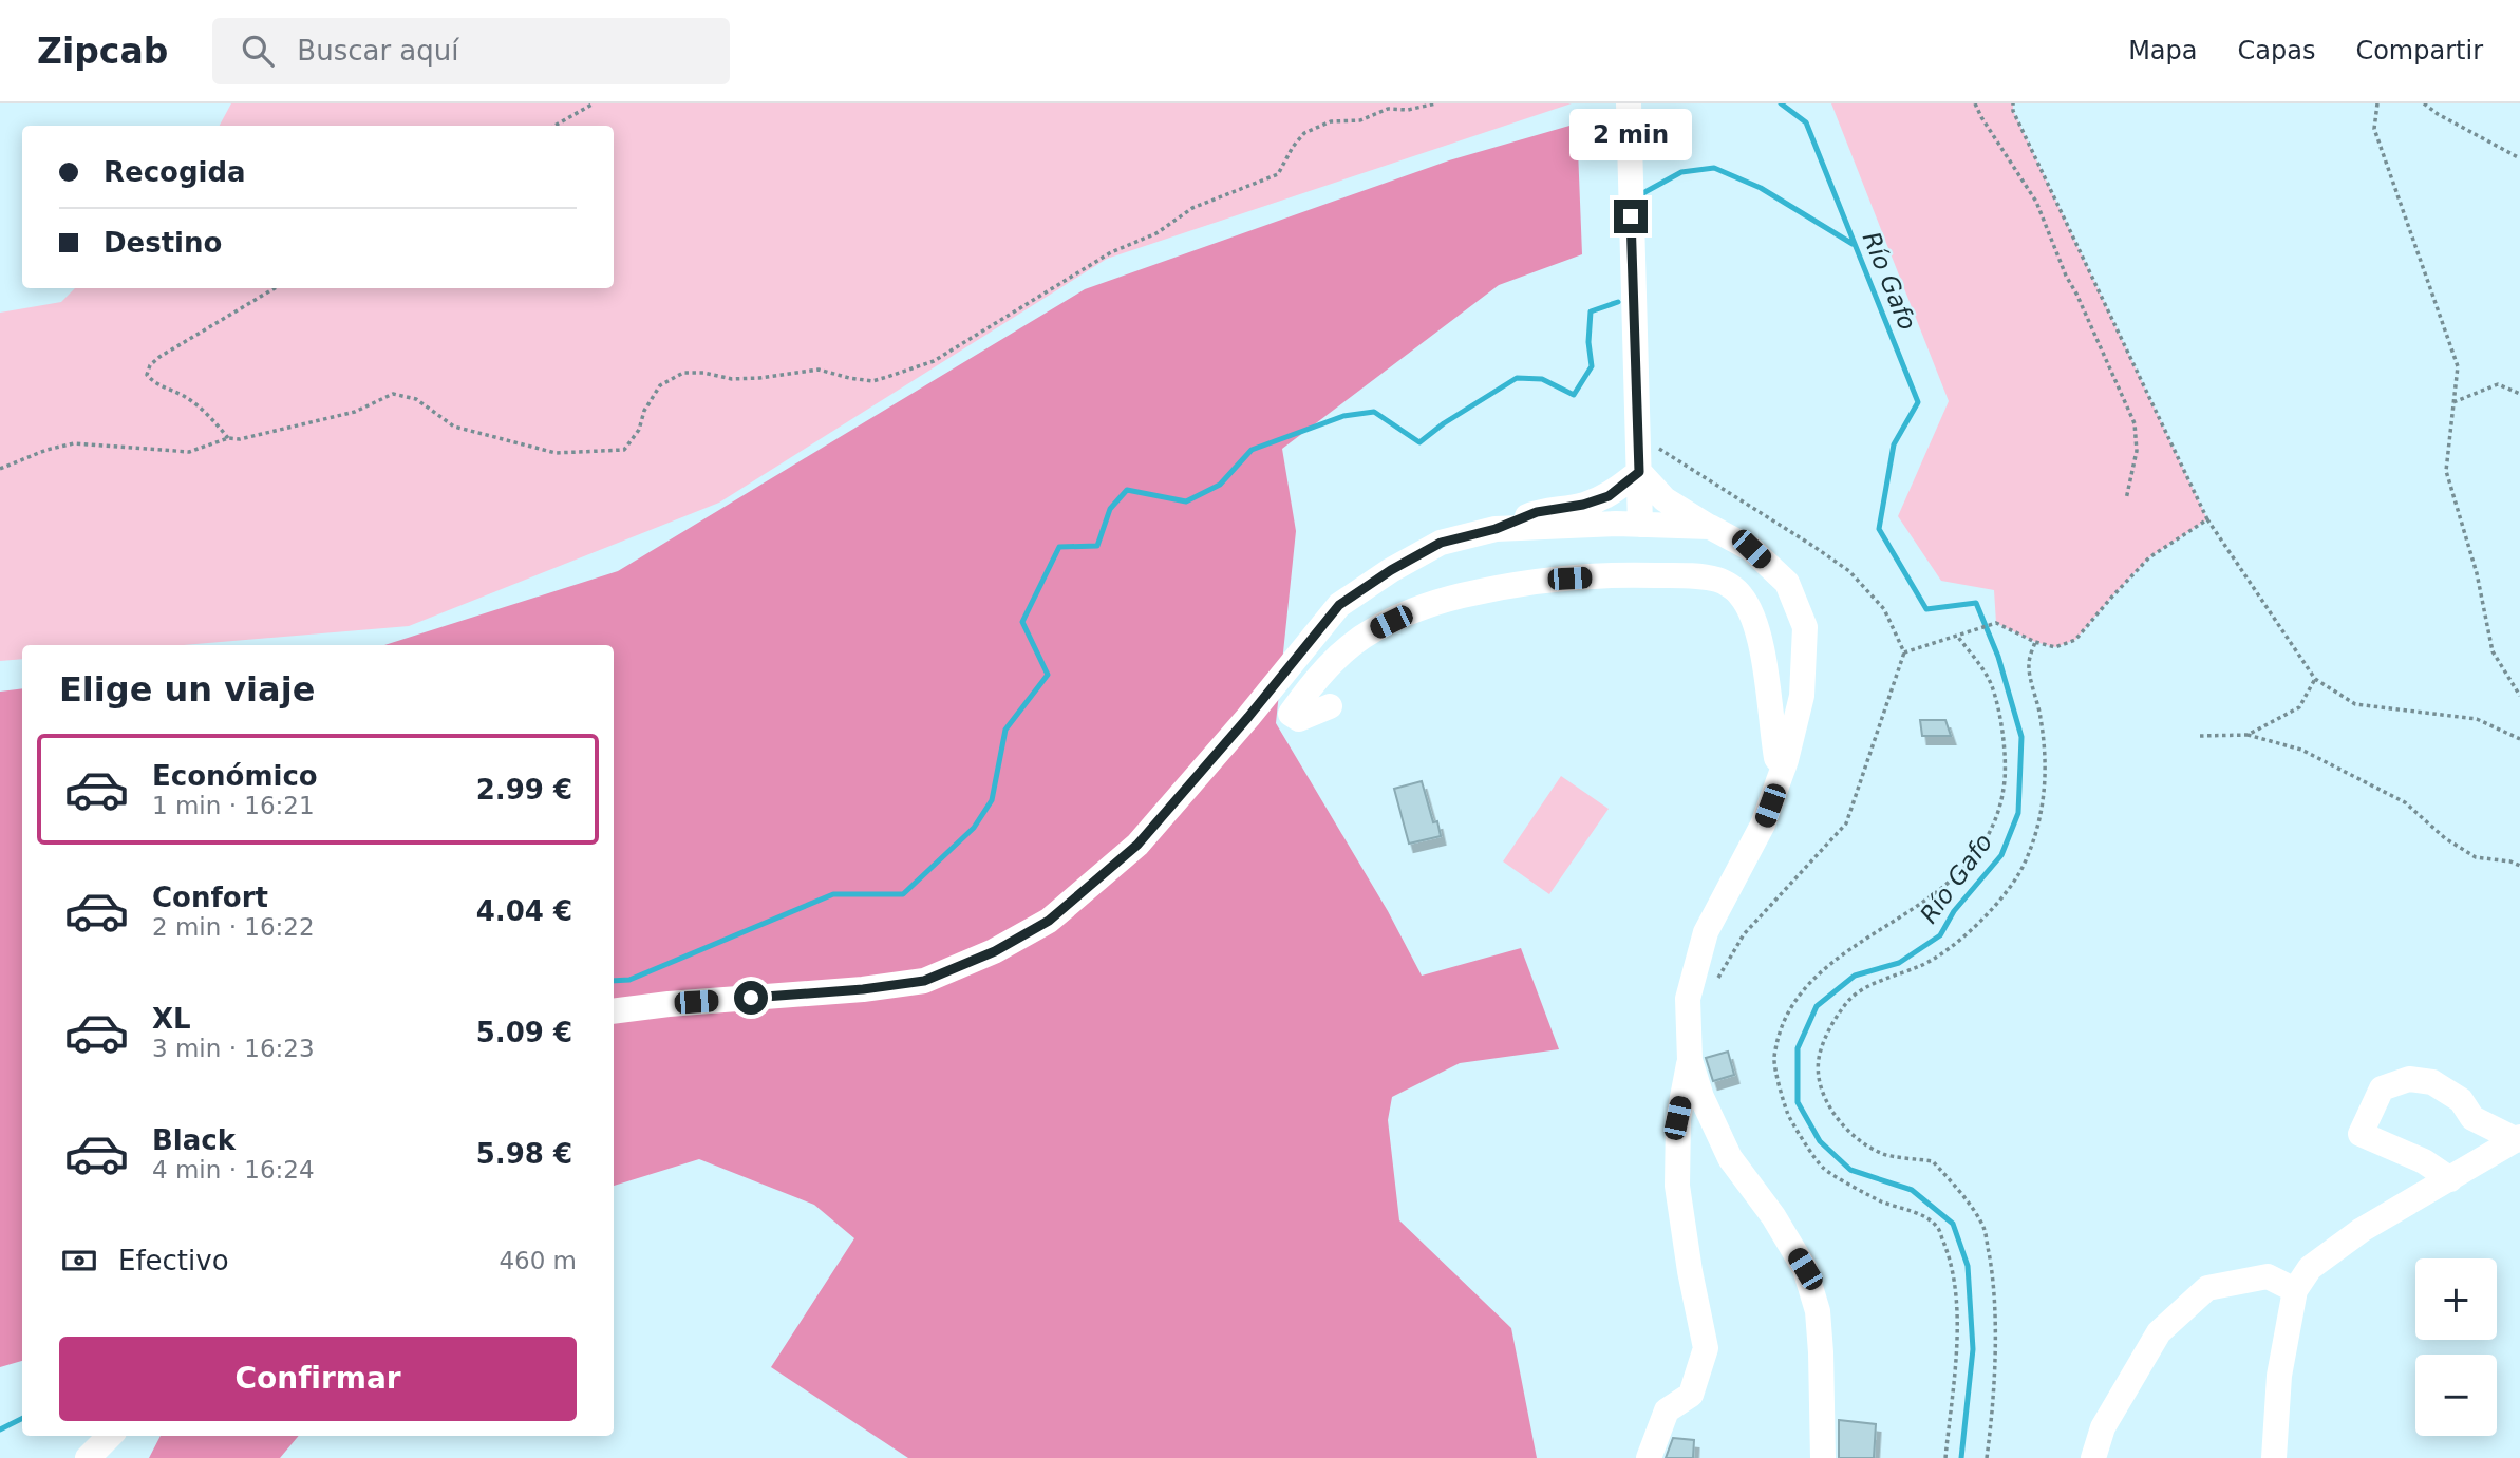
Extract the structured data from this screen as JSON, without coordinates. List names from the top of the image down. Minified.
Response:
{"water":["Río Gafo"],"page":{"header":"Zipcab","search":"Buscar aquí","nav":["Mapa","Capas","Compartir"],"bubble":"2 min","banner":["Recogida","Destino"],"heading":"Elige un viaje","list":[{"name":"Económico","note":"1 min · 16:21","value":"2.99 €"},{"name":"Confort","note":"2 min · 16:22","value":"4.04 €"},{"name":"XL","note":"3 min · 16:23","value":"5.09 €"},{"name":"Black","note":"4 min · 16:24","value":"5.98 €"}],"pay":["Efectivo","460 m"],"map_buttons":["+","−"],"buttons":"Confirmar"}}
